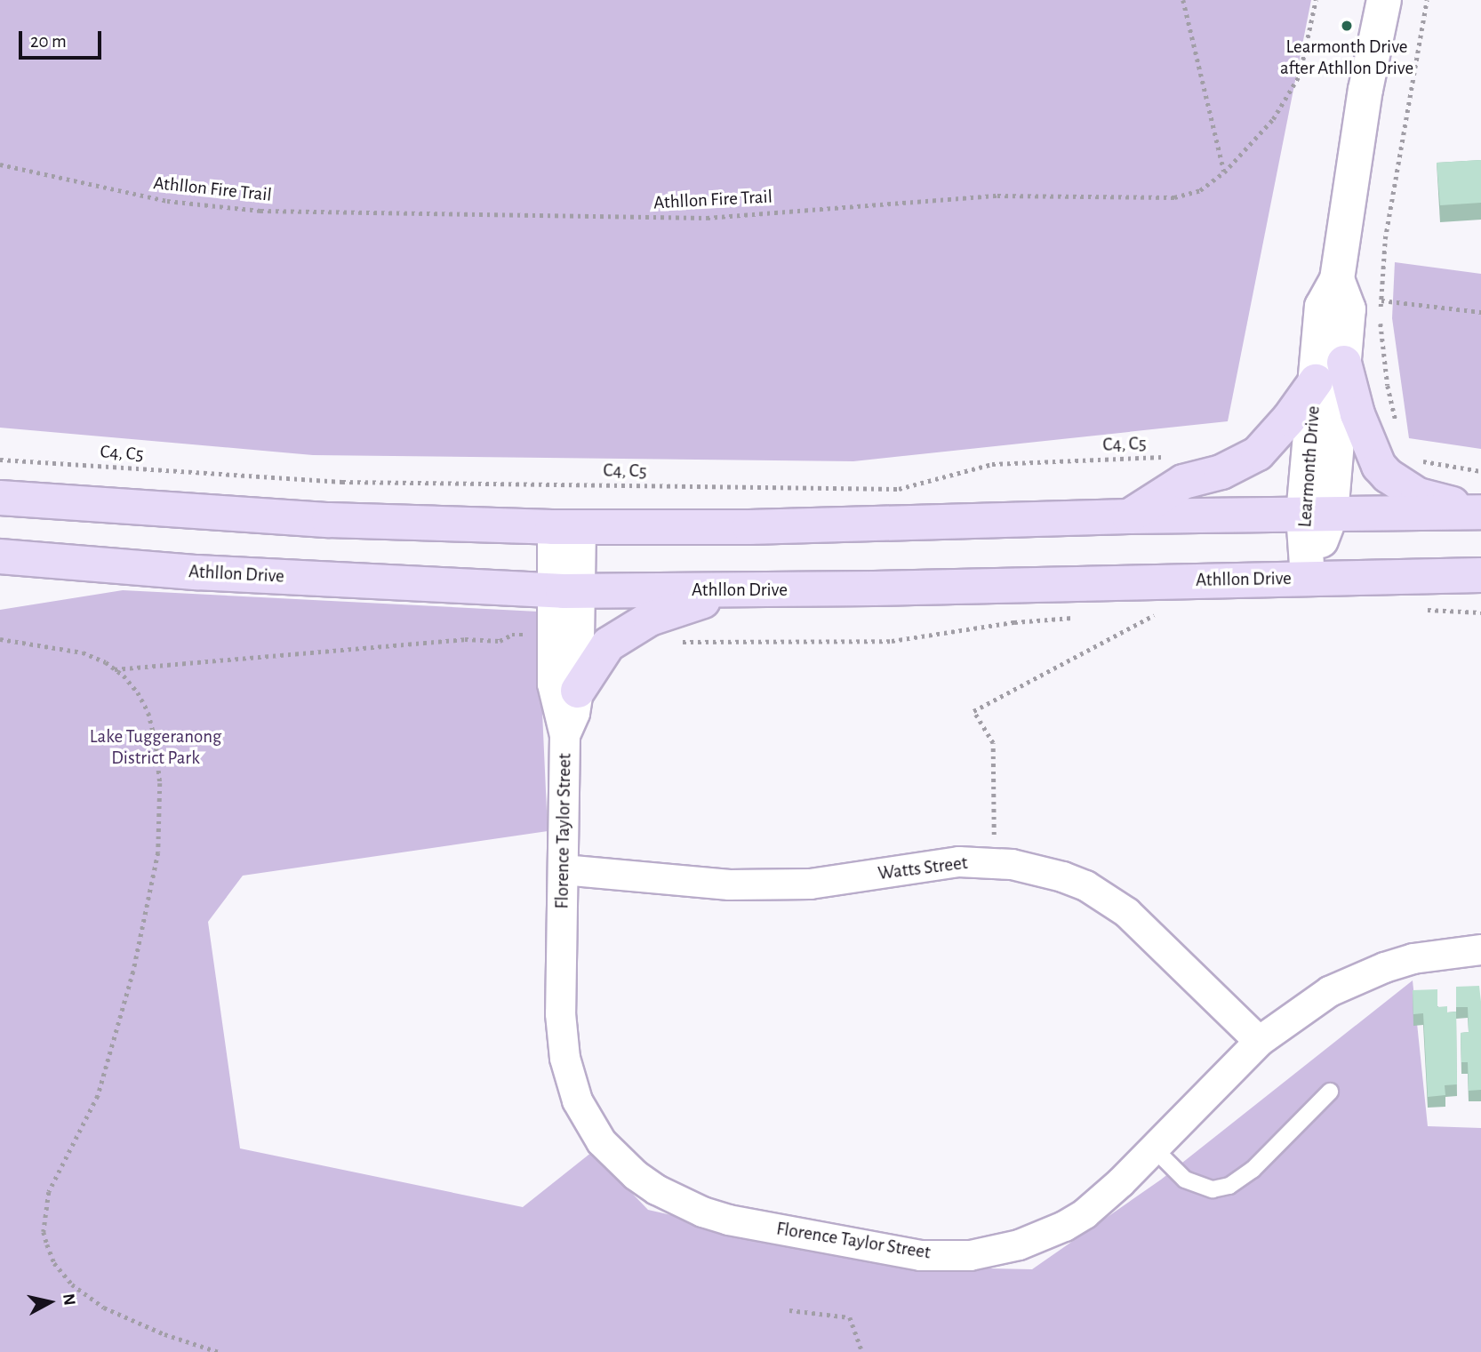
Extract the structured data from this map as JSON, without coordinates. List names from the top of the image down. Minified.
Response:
{"streets":{"main road":["Athllon Drive"],"street":["Learmonth Drive","Florence Taylor Street","Watts Street"],"path":["Athllon Fire Trail","C4, C5"]},"crossings":[["Learmonth Drive","Athllon Drive"],["Athllon Drive","Florence Taylor Street"],["Florence Taylor Street","Watts Street"]],"parks":["Lake Tuggeranong District Park"],"places":["Learmonth Drive after Athllon Drive"],"scale_bar":"20 m","north":"right"}
